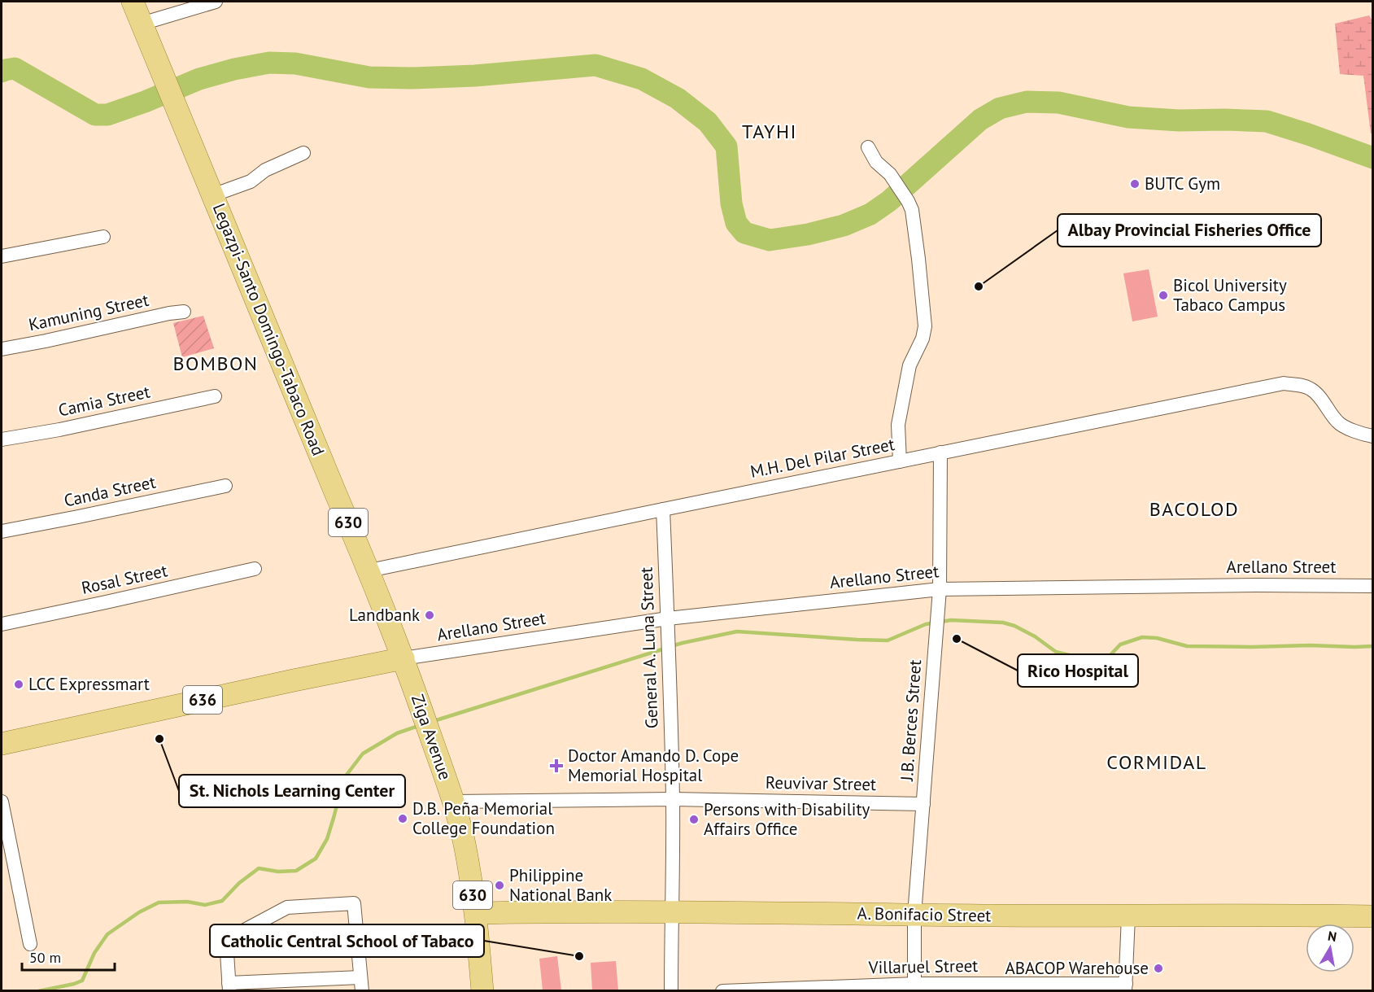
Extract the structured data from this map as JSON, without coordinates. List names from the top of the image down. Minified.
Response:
{"streets":{"main road":["Legazpi-Santo Domingo-Tabaco Road","630","636","Ziga Avenue","A. Bonifacio Street"],"street":["Kamuning Street","Camia Street","M.H. Del Pilar Street","Canda Street","Arellano Street","Rosal Street","General A. Luna Street","J.B. Berces Street","Reuvivar Street","Villaruel Street"]},"crossings":[["Legazpi-Santo Domingo-Tabaco Road","M.H. Del Pilar Street"],["Legazpi-Santo Domingo-Tabaco Road","Arellano Street"],["Legazpi-Santo Domingo-Tabaco Road","636"],["Legazpi-Santo Domingo-Tabaco Road","Ziga Avenue"],["M.H. Del Pilar Street","General A. Luna Street"],["M.H. Del Pilar Street","J.B. Berces Street"],["Arellano Street","General A. Luna Street"],["Arellano Street","636"],["Arellano Street","J.B. Berces Street"],["Arellano Street","Ziga Avenue"],["General A. Luna Street","Reuvivar Street"],["General A. Luna Street","A. Bonifacio Street"],["636","Ziga Avenue"],["J.B. Berces Street","Reuvivar Street"],["J.B. Berces Street","A. Bonifacio Street"],["J.B. Berces Street","Villaruel Street"],["Ziga Avenue","Reuvivar Street"],["Ziga Avenue","A. Bonifacio Street"]],"districts":["TAYHI","BOMBON","BACOLOD","CORMIDAL"],"places":{"other":["BUTC Gym","Albay Provincial Fisheries Office","Bicol University Tabaco Campus","Landbank","Rico Hospital","LCC Expressmart","St. Nichols Learning Center","D.B. Peña Memorial College Foundation","Persons with Disability Affairs Office","Philippine National Bank","Catholic Central School of Tabaco","ABACOP Warehouse"],"health":["Doctor Amando D. Cope Memorial Hospital"]},"scale_bar":"50 m","north":"top"}
